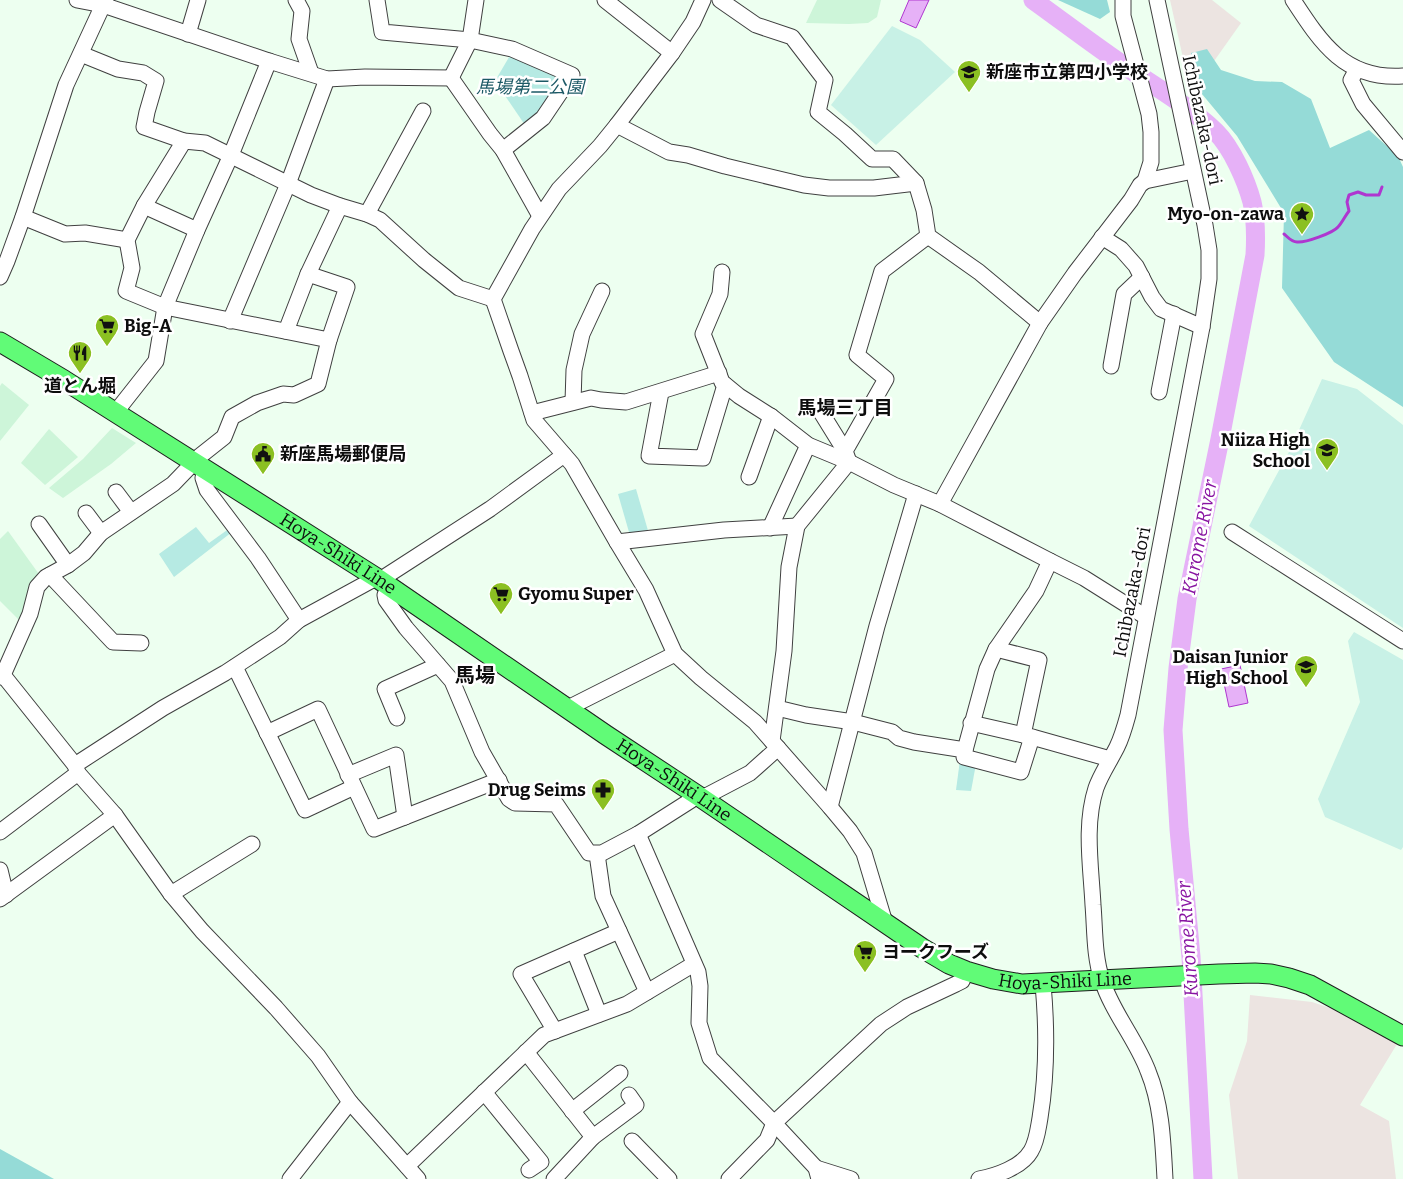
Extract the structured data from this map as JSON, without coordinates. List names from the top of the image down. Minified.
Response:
{"streets":{"main road":["Hoya-Shiki Line"],"street":["Ichibazaka-dori"]},"crossings":[["Ichibazaka-dori","Hoya-Shiki Line"]],"districts":["馬場三丁目","馬場"],"water":["Kurome River"],"parks":["馬場第二公園"],"places":{"school or university":["新座市立第四小学校","Niiza High School","Daisan Junior High School"],"place":["Myo-on-zawa"],"supermarket":["Big-A","Gyomu Super","ヨークフーズ"],"restaurant":["道とん堀"],"public building":["新座馬場郵便局"],"pharmacy":["Drug Seims"]}}
